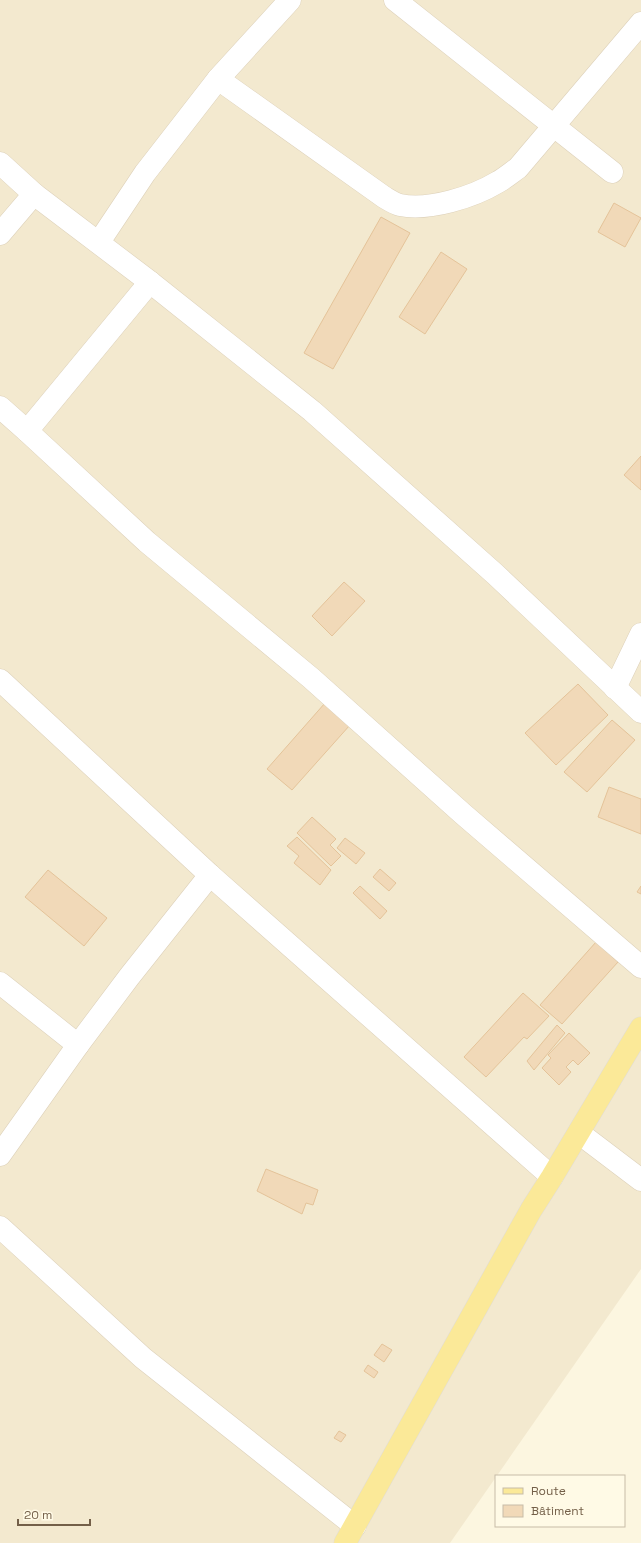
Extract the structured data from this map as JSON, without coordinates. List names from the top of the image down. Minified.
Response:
{"legend":["Route","Bâtiment"],"scale_bar":"20 m"}
